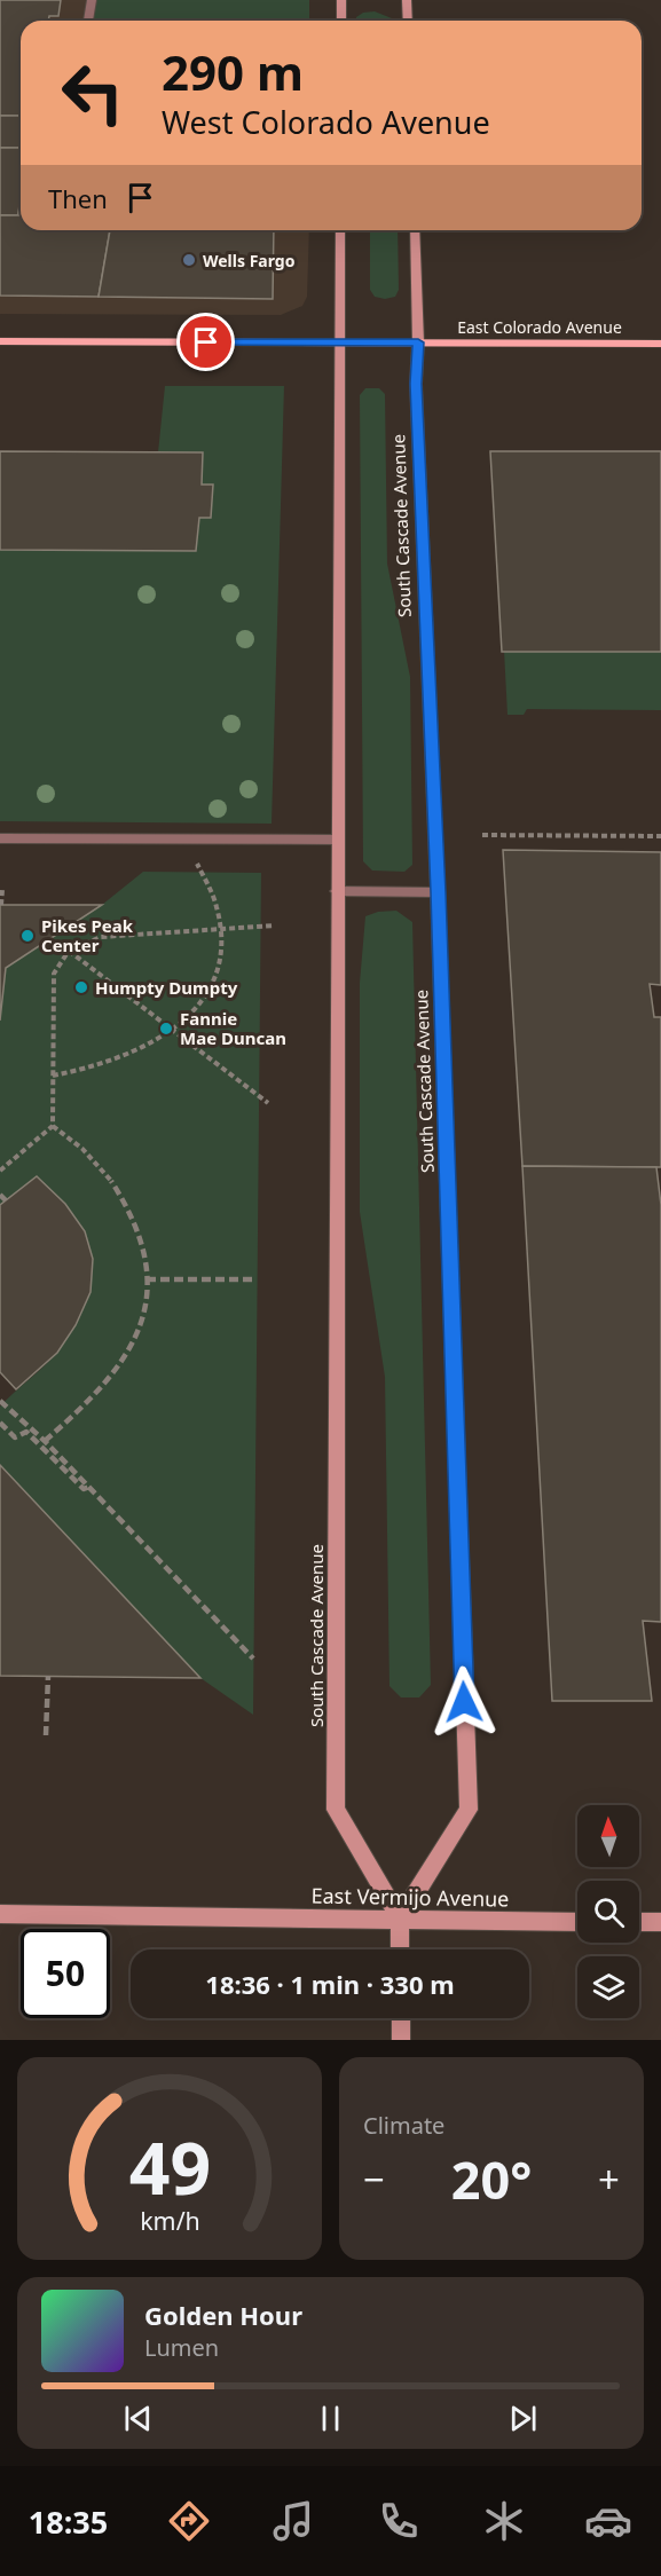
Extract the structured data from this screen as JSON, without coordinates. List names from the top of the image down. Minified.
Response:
{"streets":{"main road":["East Colorado Avenue","South Cascade Avenue","East Vermijo Avenue"]},"crossings":[["East Colorado Avenue","South Cascade Avenue"],["South Cascade Avenue","East Vermijo Avenue"]],"places":["Wells Fargo","Pikes Peak Center","Humpty Dumpty","Fannie Mae Duncan"],"north":"top","page":{"turn":["290 m","West Colorado Avenue"],"then":"Then","limit":"50","trip":"18:36 · 1 min · 330 m","tile":"Climate","heat":["−","20°","+"],"song":["Golden Hour","Lumen"],"tabs":"18:35","gauge":["49","km/h"]}}
